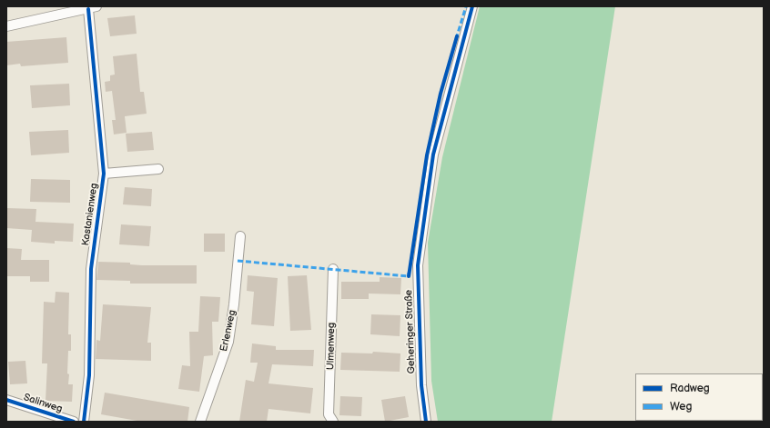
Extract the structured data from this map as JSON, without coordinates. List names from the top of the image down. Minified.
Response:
{"streets":{"street":["Kastanienweg","Erlenweg","Geheringer Straße","Ulmenweg","Salinweg"]},"legend":["Radweg","Weg"]}
